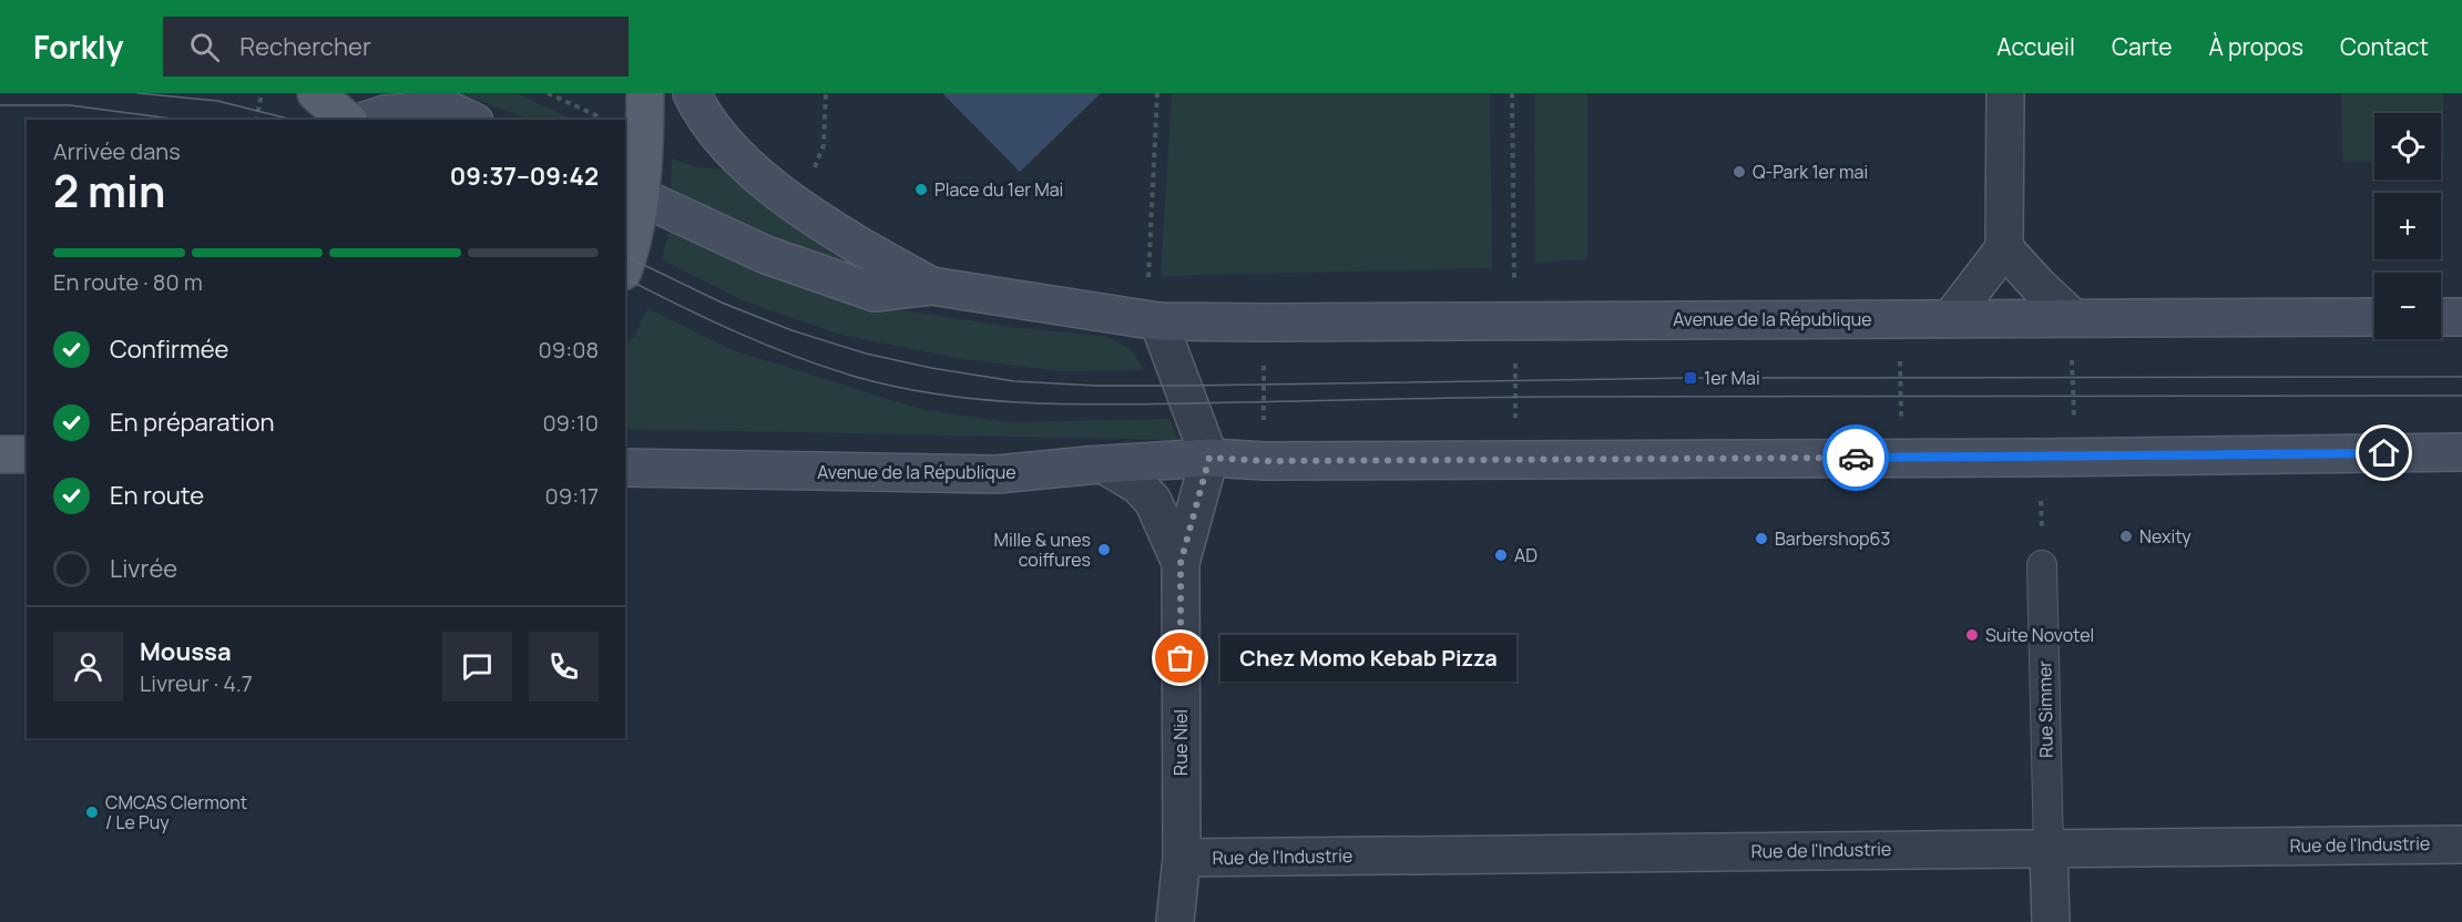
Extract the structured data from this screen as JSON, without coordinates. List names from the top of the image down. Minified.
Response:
{"streets":{"main road":["Avenue de la République"],"street":["Rue Simmer","Rue Niel","Rue de l'Industrie"]},"crossings":[["Avenue de la République","Rue Niel"],["Rue Simmer","Rue de l'Industrie"],["Rue Niel","Rue de l'Industrie"]],"places":{"other":["Q-Park 1er mai","Place du 1er Mai","Nexity","Barbershop63","Mille & unes coiffures","AD","Suite Novotel","Chez Momo Kebab Pizza","CMCAS Clermont / Le Puy"],"transit":["1er Mai"]},"page":{"header":"Forkly","search":"Rechercher","nav":["Accueil","Carte","À propos","Contact"],"map_buttons":["+","−"],"heading":["2 min","Arrivée dans","09:37–09:42"],"panel":["Moussa","Livreur · 4.7"],"bar":"En route · 80 m","list":[["Confirmée","09:08"],["En préparation","09:10"],["En route","09:17"],"Livrée"],"bubble":"Chez Momo Kebab Pizza"}}
